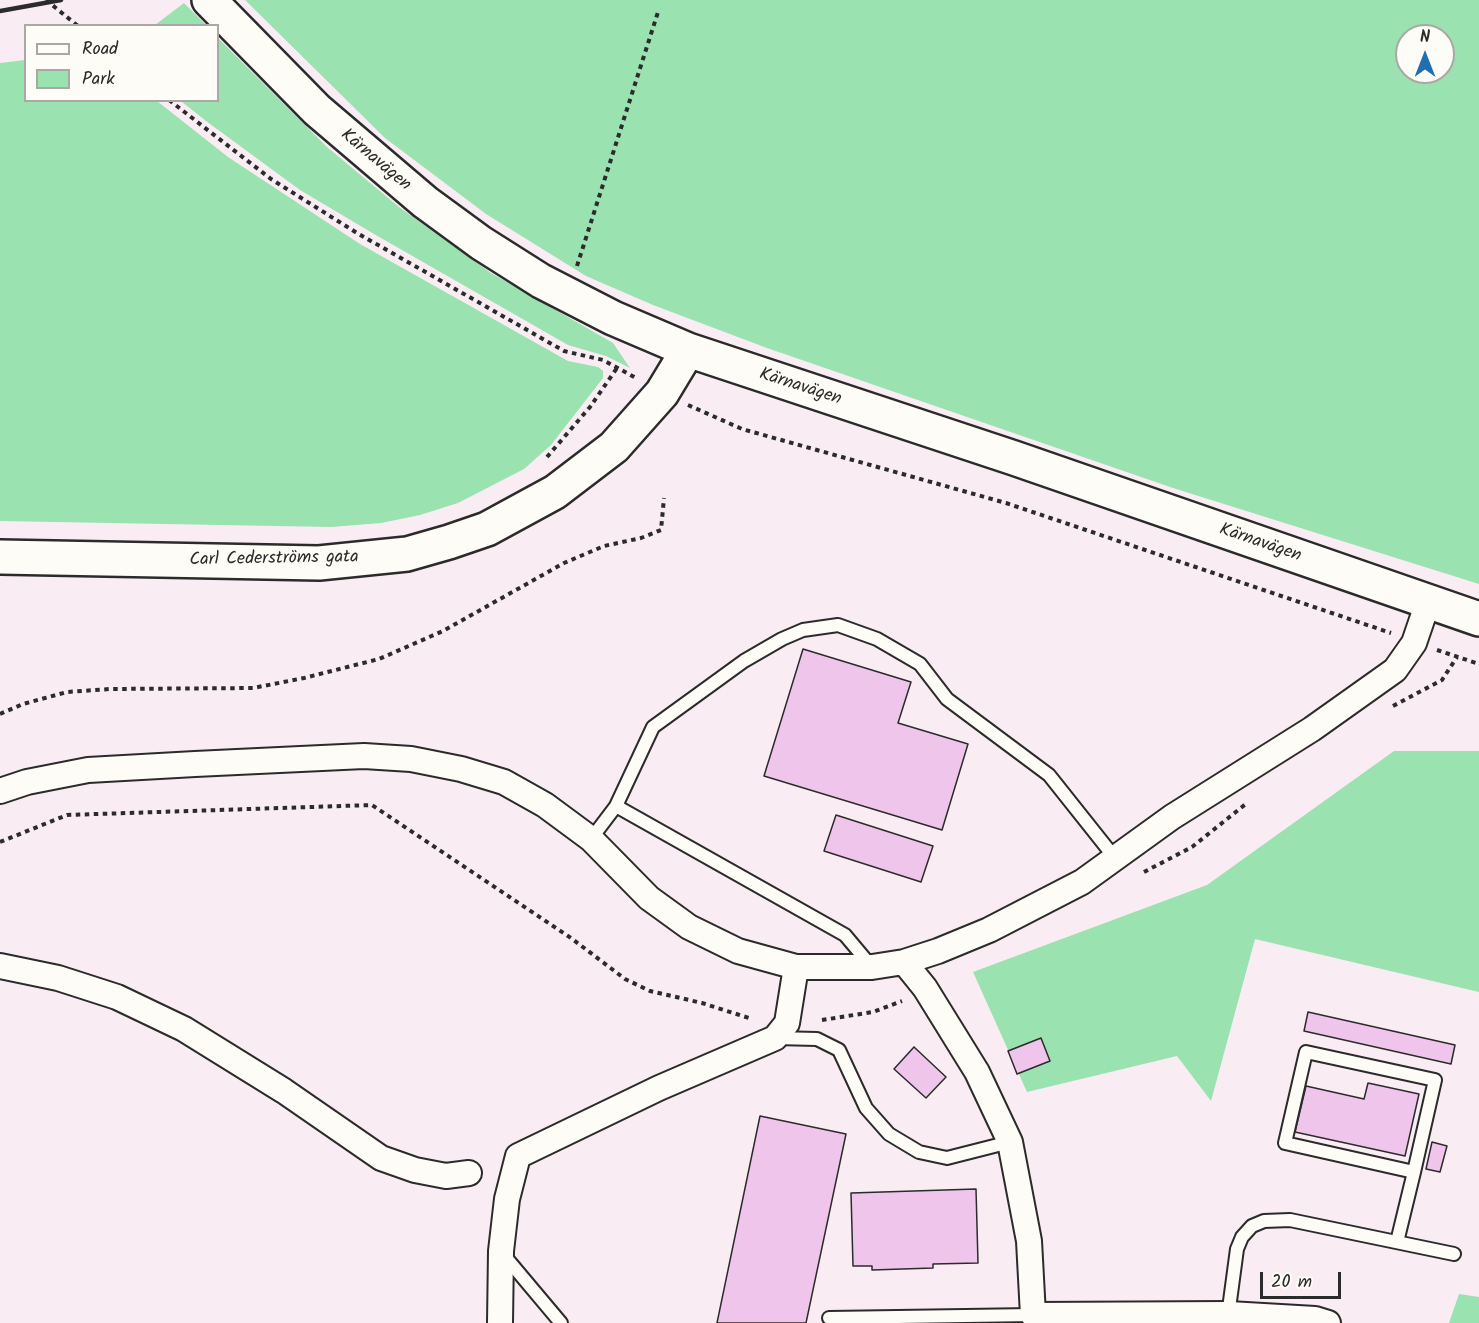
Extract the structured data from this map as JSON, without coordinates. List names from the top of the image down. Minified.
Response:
{"streets":{"street":["Kärnavägen","Carl Cederströms gata"]},"crossings":[["Kärnavägen","Carl Cederströms gata"]],"legend":["Road","Park"],"scale_bar":"20 m","north":"top"}
